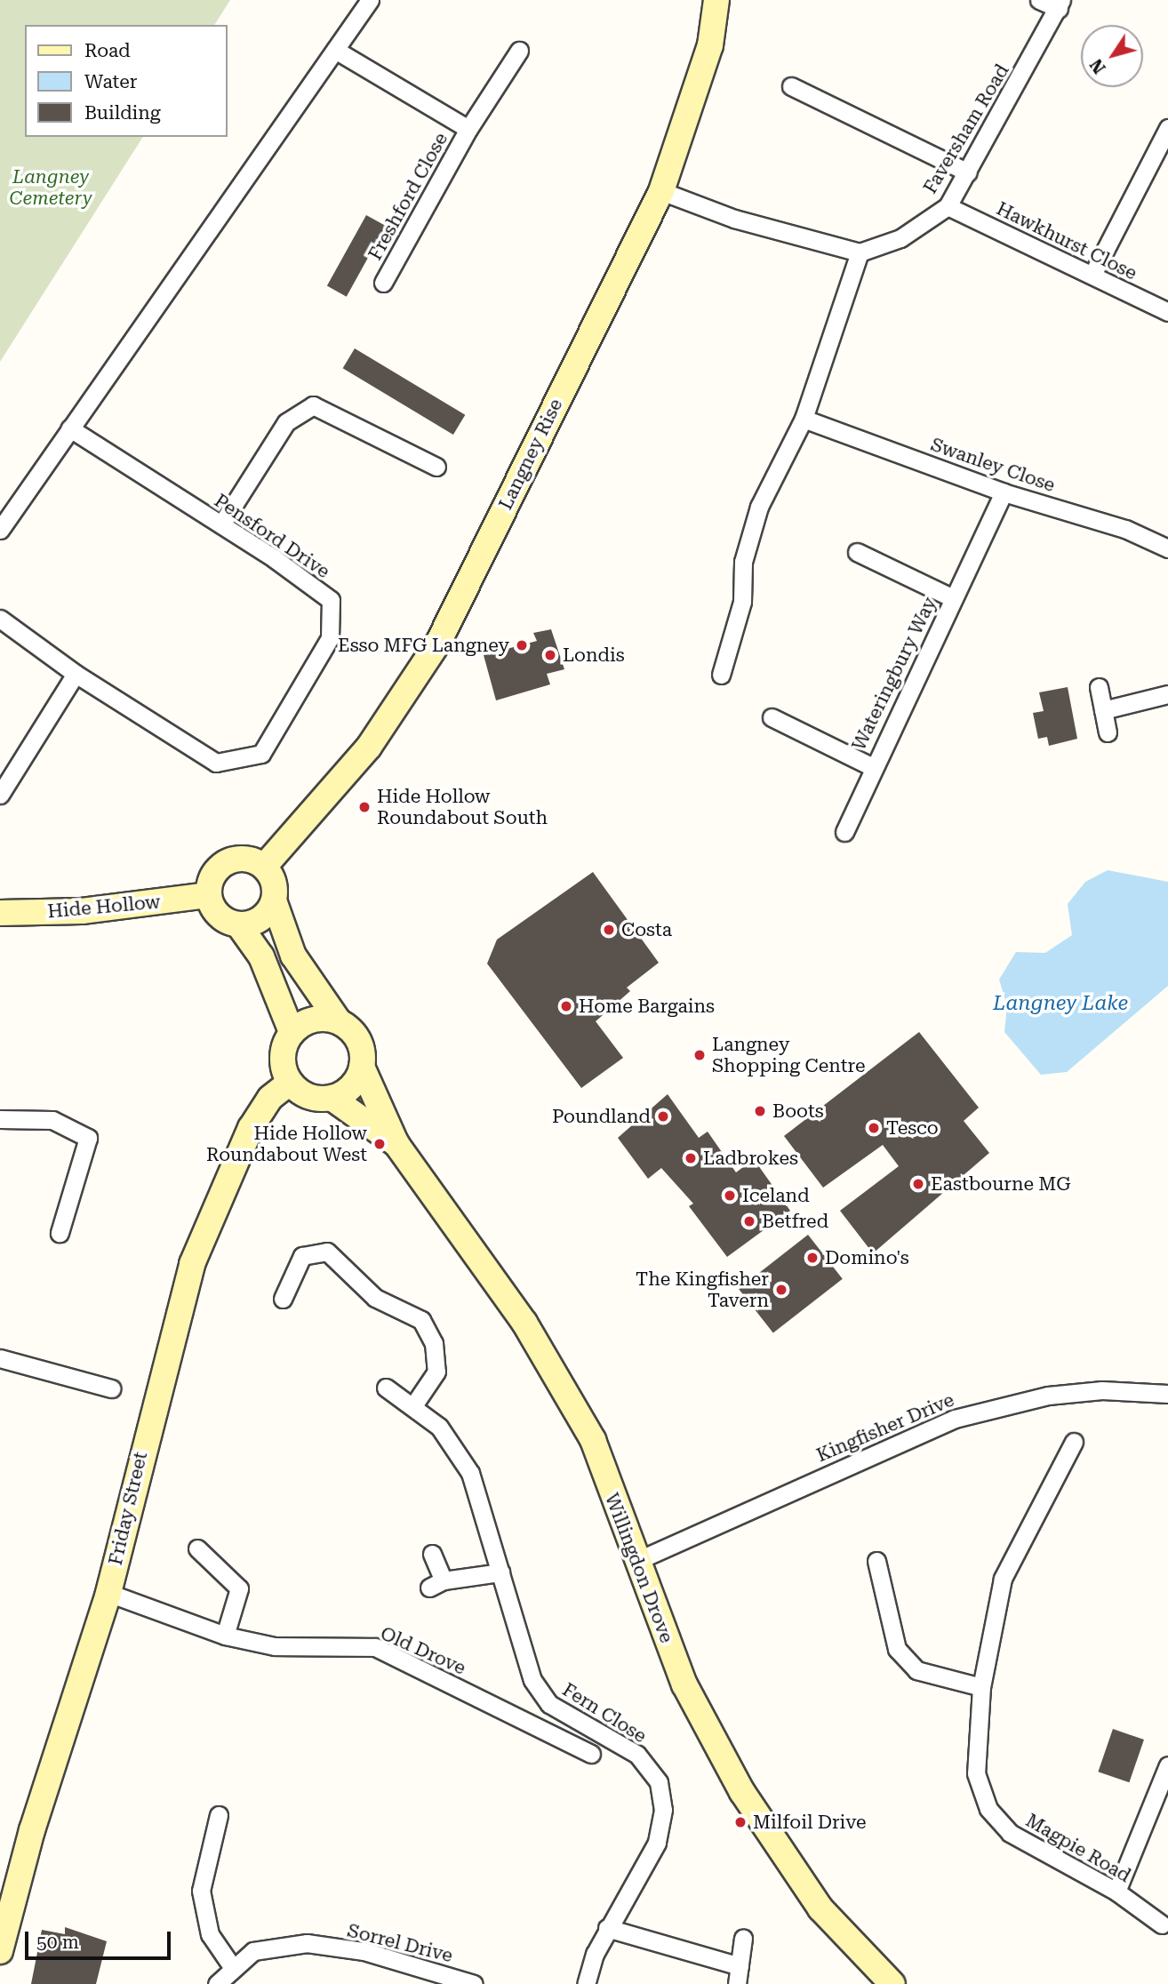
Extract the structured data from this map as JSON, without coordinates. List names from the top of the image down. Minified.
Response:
{"streets":{"main road":["Langney Rise","Hide Hollow","Friday Street","Willingdon Drove"],"street":["Faversham Road","Freshford Close","Hawkhurst Close","Swanley Close","Pensford Drive","Wateringbury Way","Kingfisher Drive","Old Drove","Fern Close","Magpie Road","Sorrel Drive"]},"crossings":[["Faversham Road","Hawkhurst Close"],["Langney Rise","Hide Hollow"],["Swanley Close","Wateringbury Way"],["Kingfisher Drive","Willingdon Drove"],["Friday Street","Willingdon Drove"],["Friday Street","Old Drove"]],"water":["Langney Lake"],"parks":["Langney Cemetery"],"places":["Esso MFG Langney","Londis","Hide Hollow Roundabout South","Costa","Home Bargains","Langney Shopping Centre","Boots","Poundland","Tesco","Hide Hollow Roundabout West","Ladbrokes","Eastbourne MG","Iceland","Betfred","Domino's","The Kingfisher Tavern","Milfoil Drive"],"legend":["Road","Water","Building"],"scale_bar":"50 m","north":"bottom left"}
